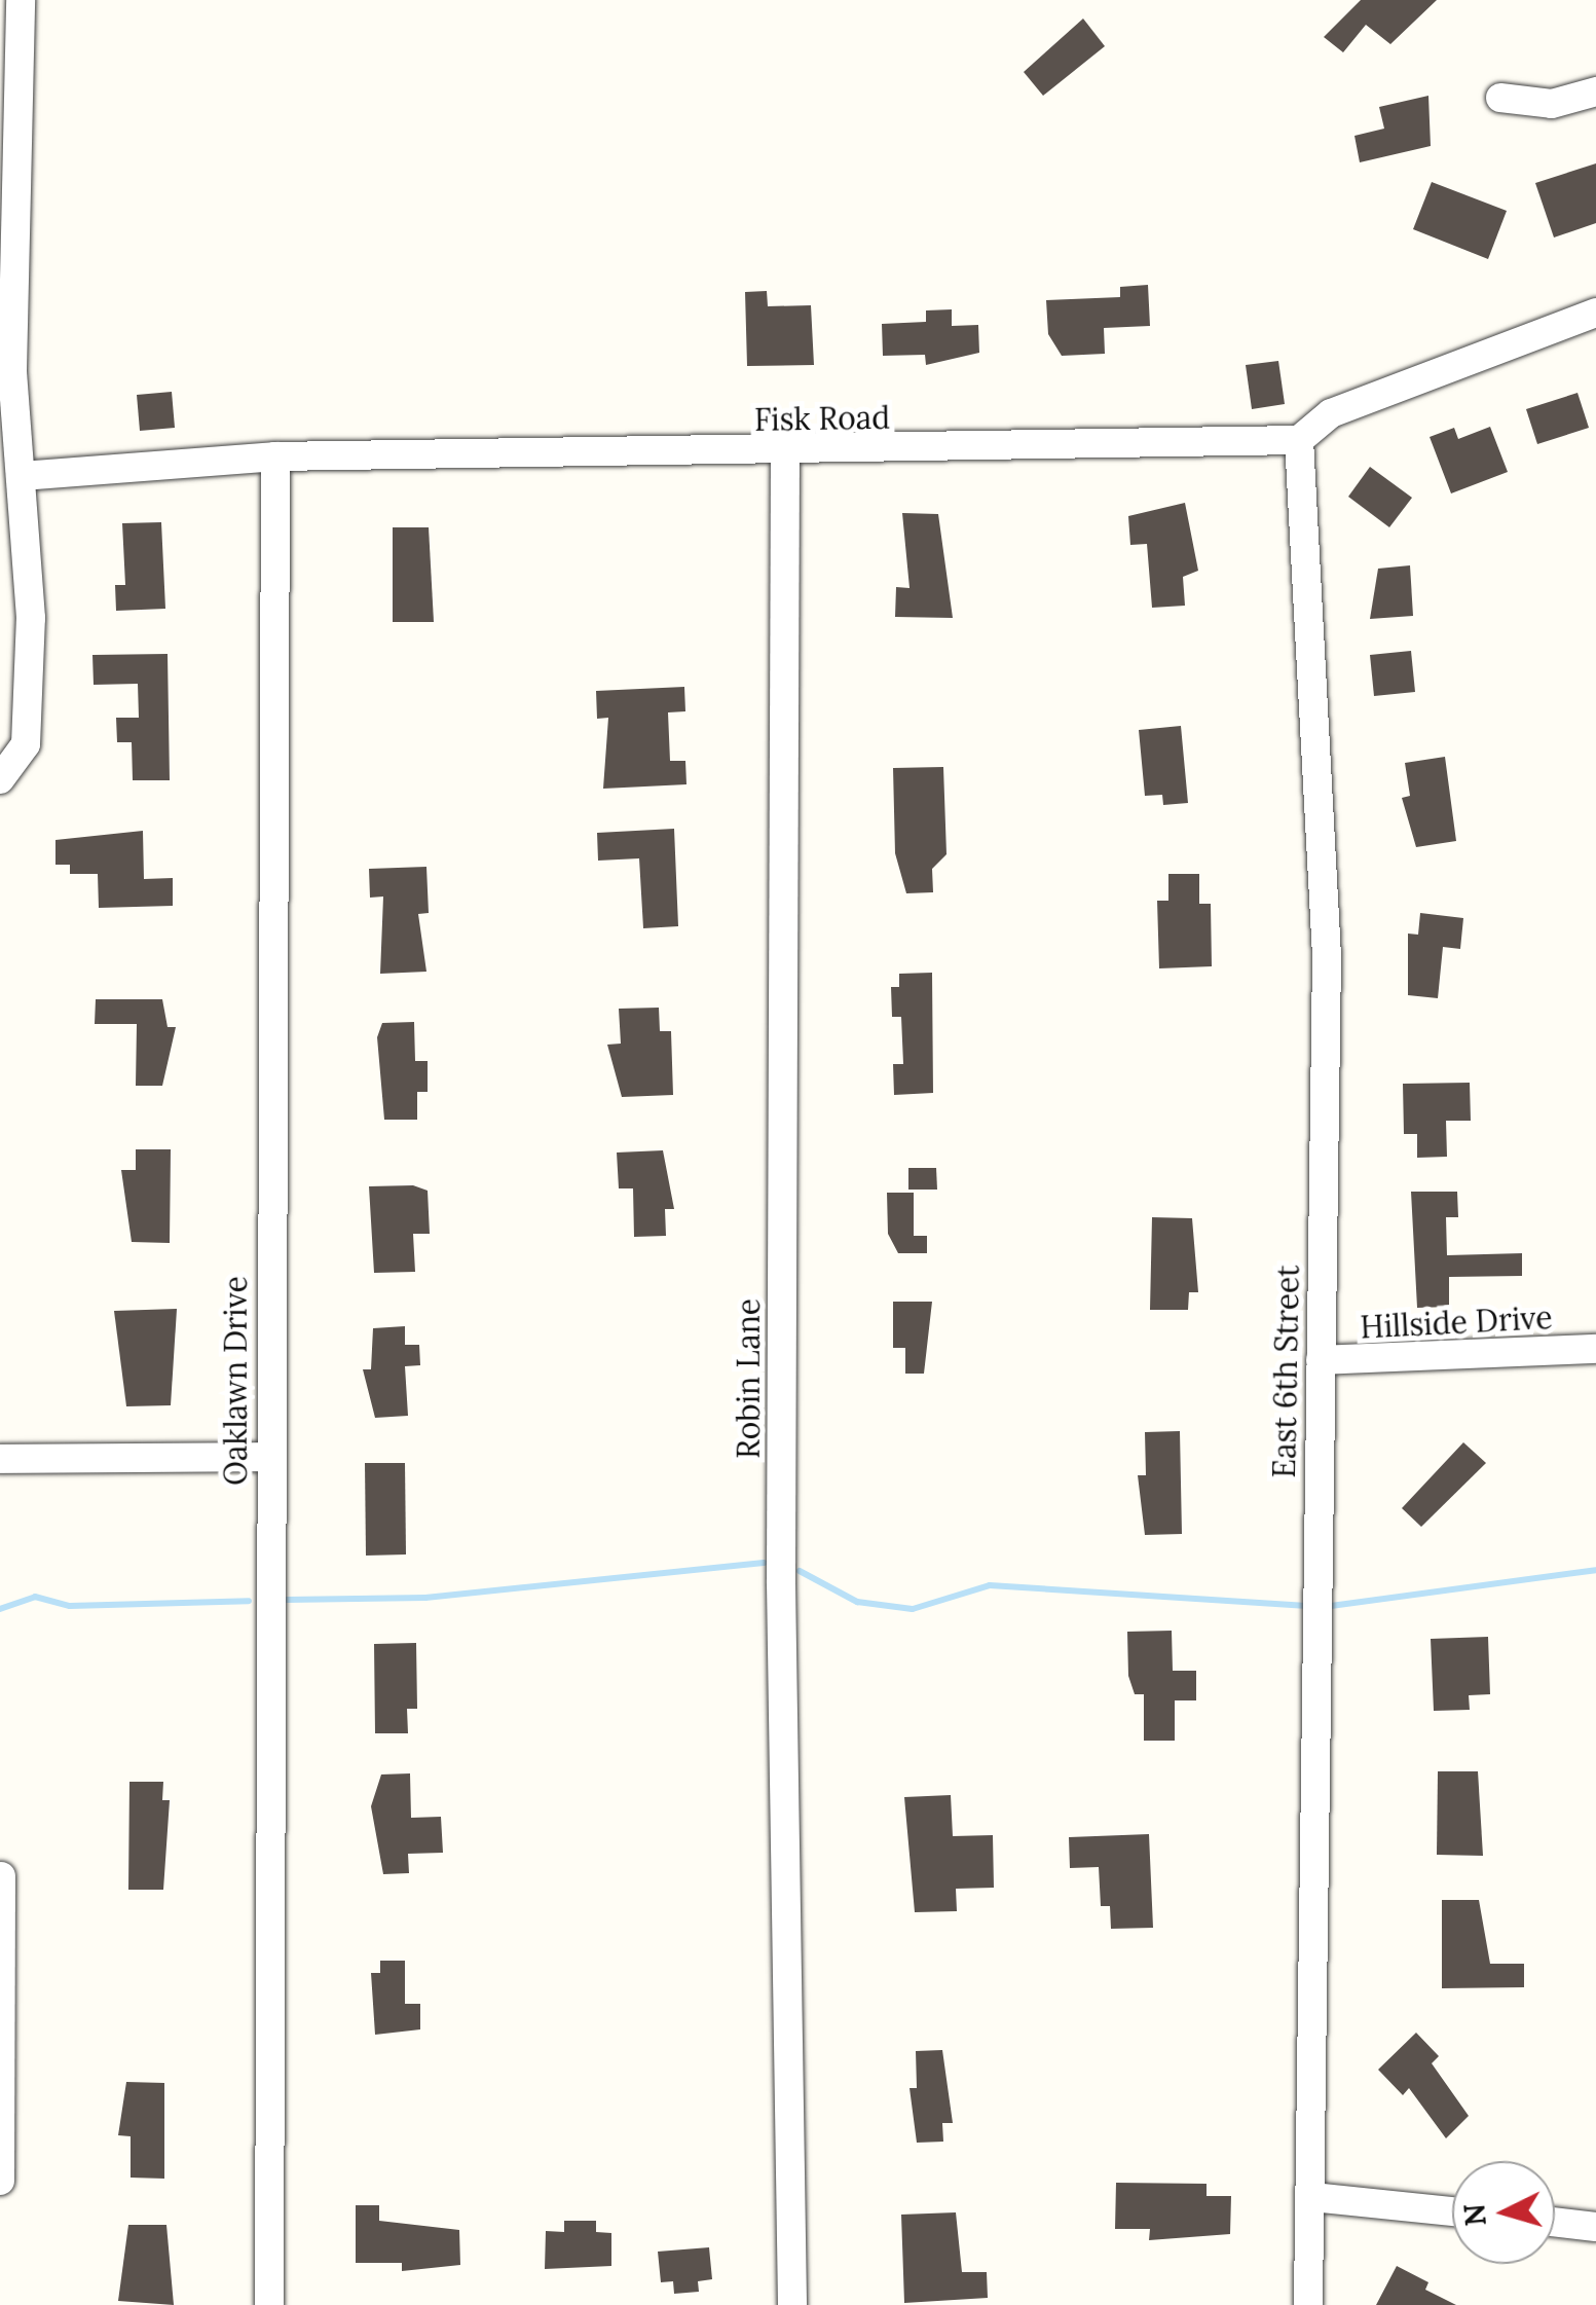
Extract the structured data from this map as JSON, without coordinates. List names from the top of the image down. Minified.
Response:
{"streets":{"street":["Fisk Road","Hillside Drive","East 6th Street","Robin Lane","Oaklawn Drive"]},"crossings":[["Fisk Road","East 6th Street"],["Fisk Road","Robin Lane"],["Fisk Road","Oaklawn Drive"],["Hillside Drive","East 6th Street"]],"north":"left"}
